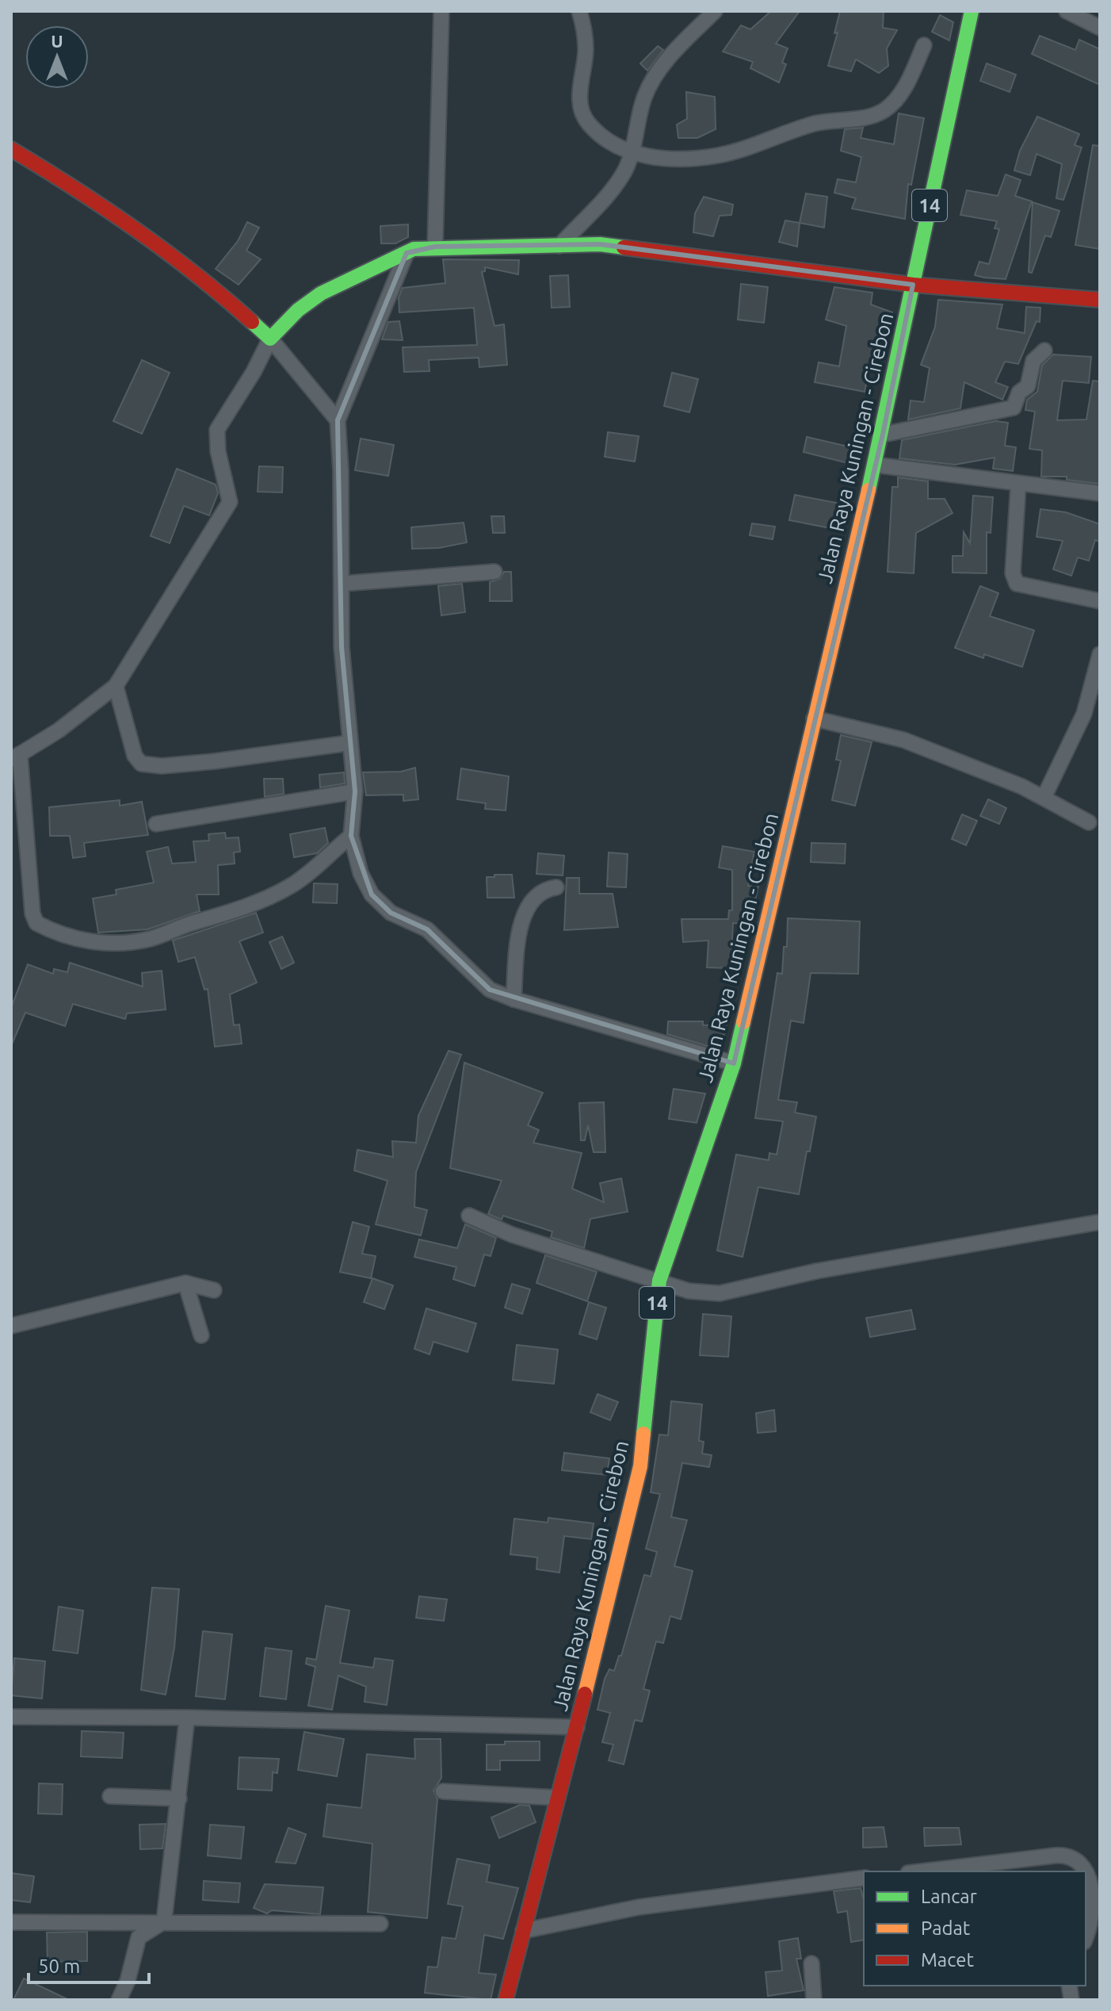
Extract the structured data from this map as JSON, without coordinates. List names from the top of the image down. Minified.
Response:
{"streets":{"main road":["14","Jalan Raya Kuningan - Cirebon"]},"legend":["Lancar","Padat","Macet"],"scale_bar":"50 m","north":"top"}
